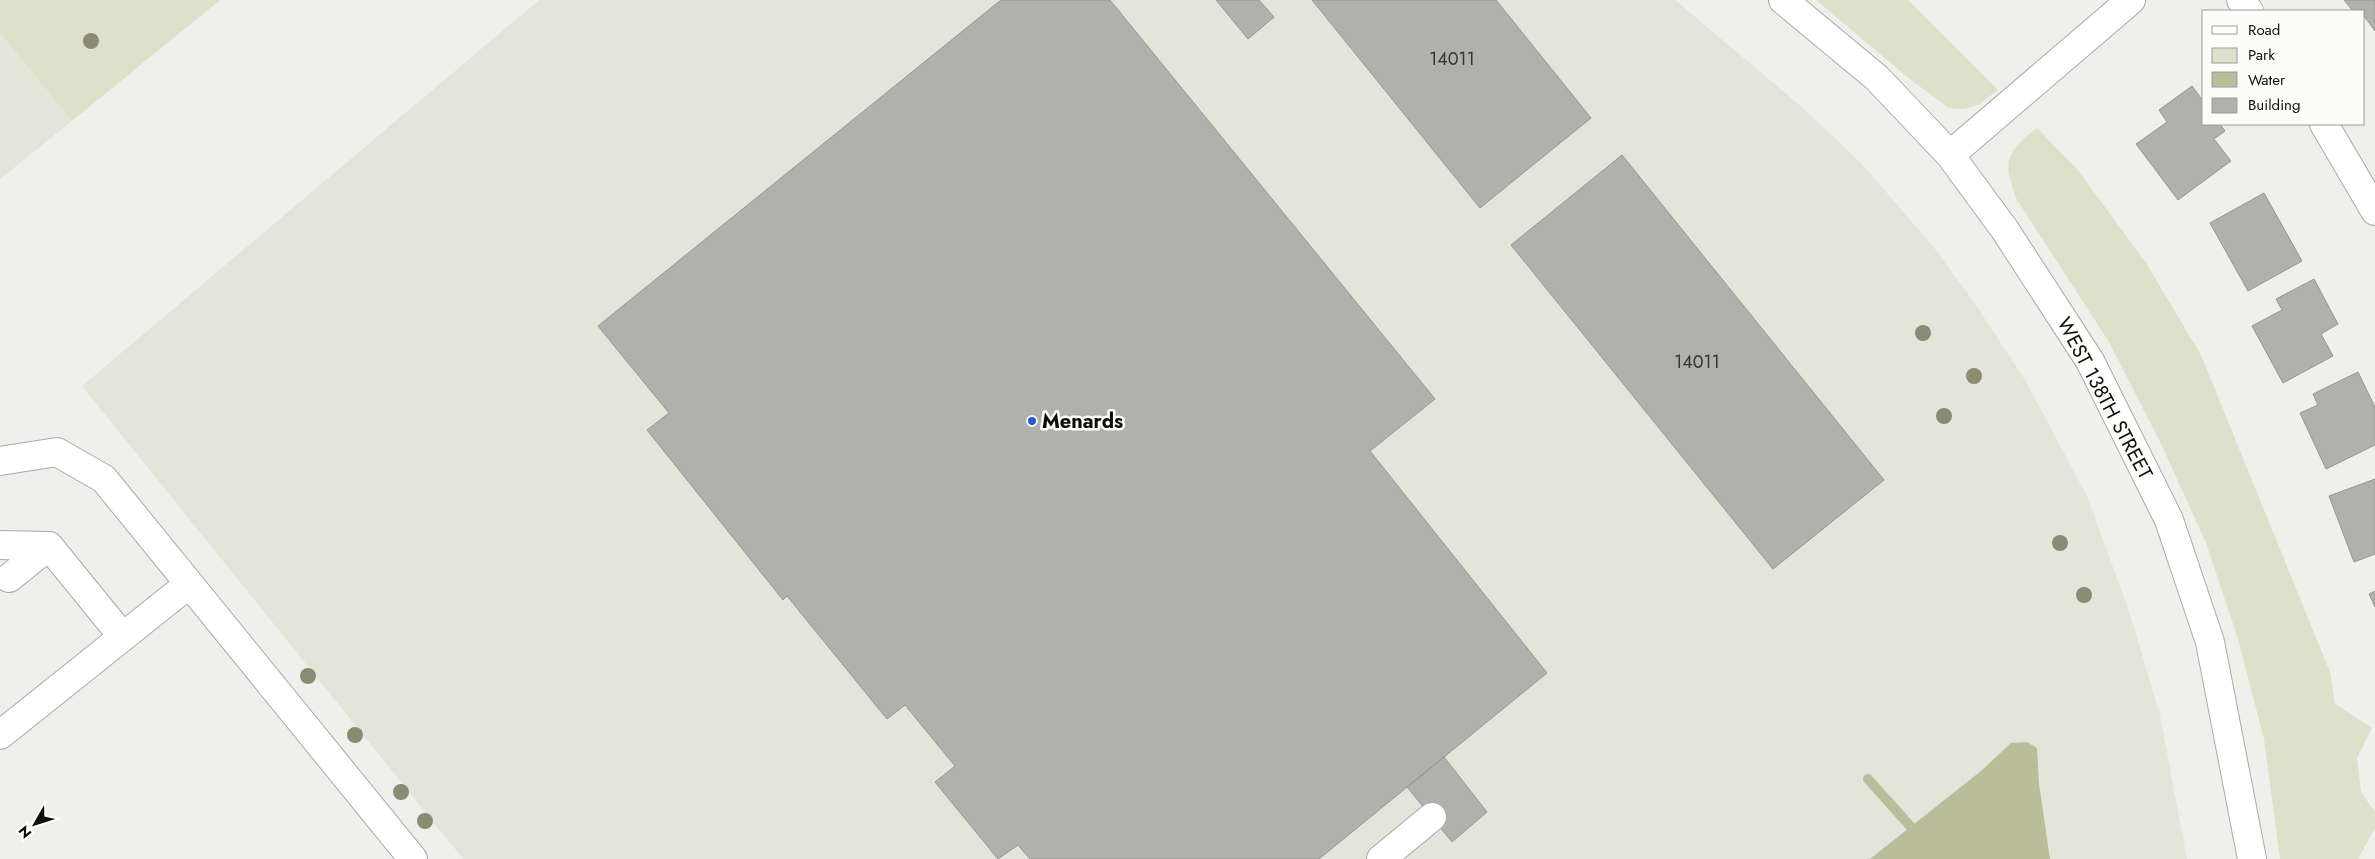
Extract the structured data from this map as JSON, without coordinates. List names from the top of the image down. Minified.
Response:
{"streets":{"street":["WEST 138TH STREET"]},"places":["Menards"],"house_numbers":["14011","14011"],"legend":["Road","Park","Water","Building"],"north":"bottom left"}
